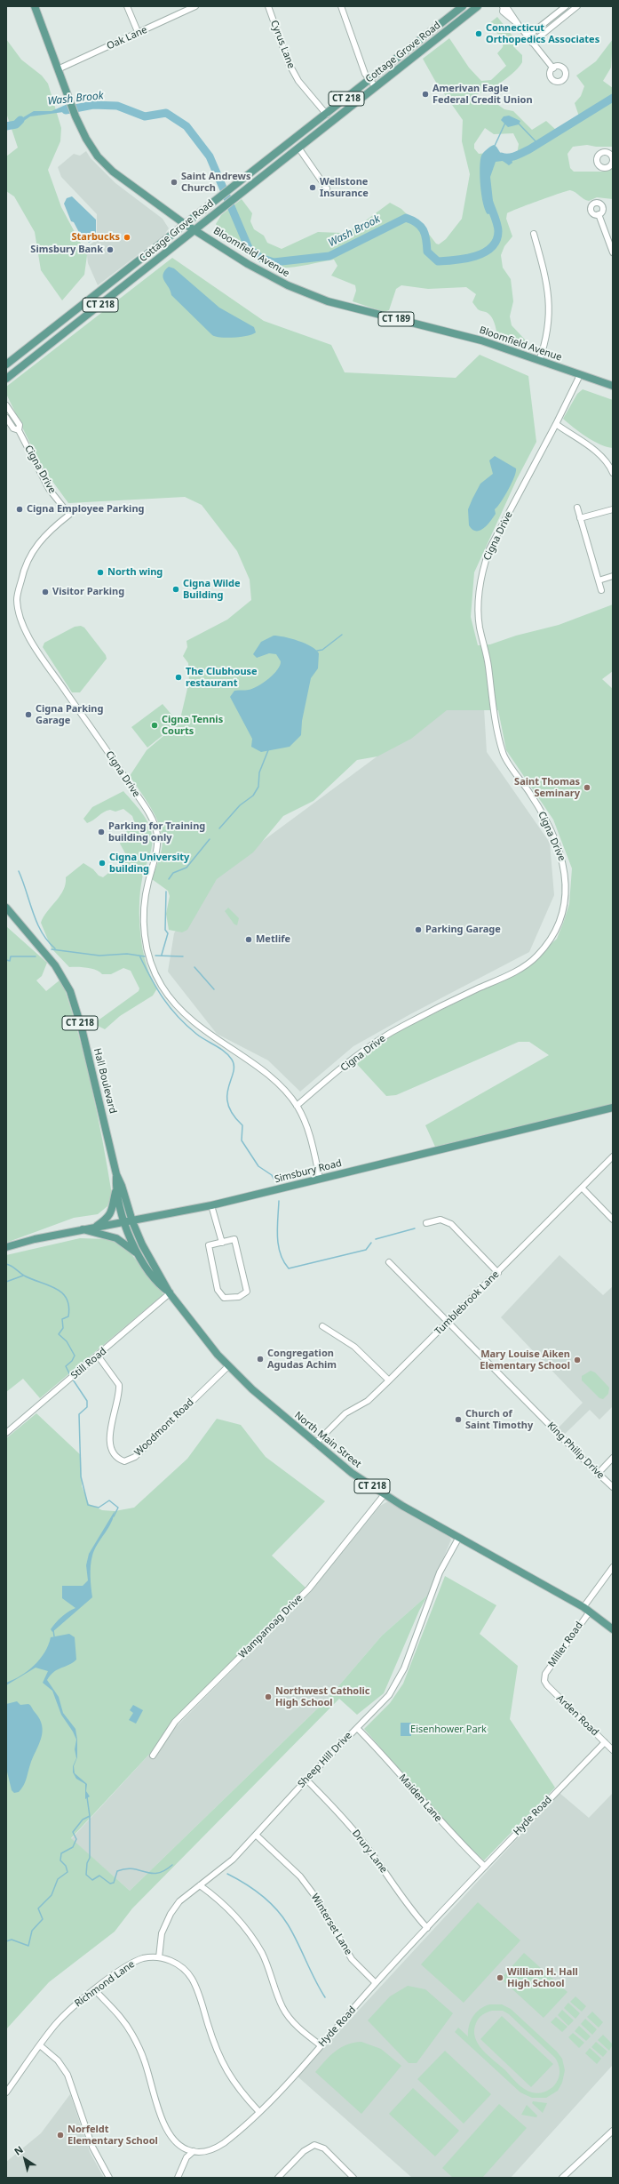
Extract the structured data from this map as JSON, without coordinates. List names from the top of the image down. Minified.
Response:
{"streets":{"main road":["Cottage Grove Road","CT 218","Bloomfield Avenue","CT 189","Hall Boulevard","Simsbury Road","North Main Street"],"street":["Oak Lane","Cyrus Lane","Cigna Drive","Tumblebrook Lane","Still Road","Woodmont Road","King Philip Drive","Wampanoag Drive","Miller Road","Arden Road","Sheep Hill Drive","Maiden Lane","Hyde Road","Drury Lane","Winterset Lane","Richmond Lane"]},"crossings":[["Oak Lane","Bloomfield Avenue"],["Cyrus Lane","Cottage Grove Road"],["Cottage Grove Road","Bloomfield Avenue"],["Bloomfield Avenue","Cigna Drive"],["Cigna Drive","Simsbury Road"],["Hall Boulevard","Simsbury Road"],["Hall Boulevard","North Main Street"],["Simsbury Road","North Main Street"],["Tumblebrook Lane","North Main Street"],["Tumblebrook Lane","King Philip Drive"],["Still Road","Woodmont Road"],["Still Road","North Main Street"],["Woodmont Road","North Main Street"],["North Main Street","Wampanoag Drive"],["North Main Street","Miller Road"],["North Main Street","Sheep Hill Drive"],["Miller Road","Arden Road"],["Arden Road","Hyde Road"],["Sheep Hill Drive","Maiden Lane"],["Sheep Hill Drive","Drury Lane"],["Sheep Hill Drive","Winterset Lane"],["Sheep Hill Drive","Richmond Lane"],["Maiden Lane","Hyde Road"],["Hyde Road","Drury Lane"],["Hyde Road","Winterset Lane"],["Hyde Road","Richmond Lane"]],"water":["Wash Brook"],"parks":["Eisenhower Park"],"places":["Connecticut Orthopedics Associates","Amerivan Eagle Federal Credit Union","Saint Andrews Church","Wellstone Insurance","Starbucks","Simsbury Bank","Cigna Employee Parking","North wing","Cigna Wilde Building","Visitor Parking","The Clubhouse restaurant","Cigna Parking Garage","Cigna Tennis Courts","Saint Thomas Seminary","Parking for Training building only","Cigna University building","Parking Garage","Metlife","Congregation Agudas Achim","Mary Louise Aiken Elementary School","Church of Saint Timothy","Northwest Catholic High School","William H. Hall High School","Norfeldt Elementary School"],"north":"top left"}
